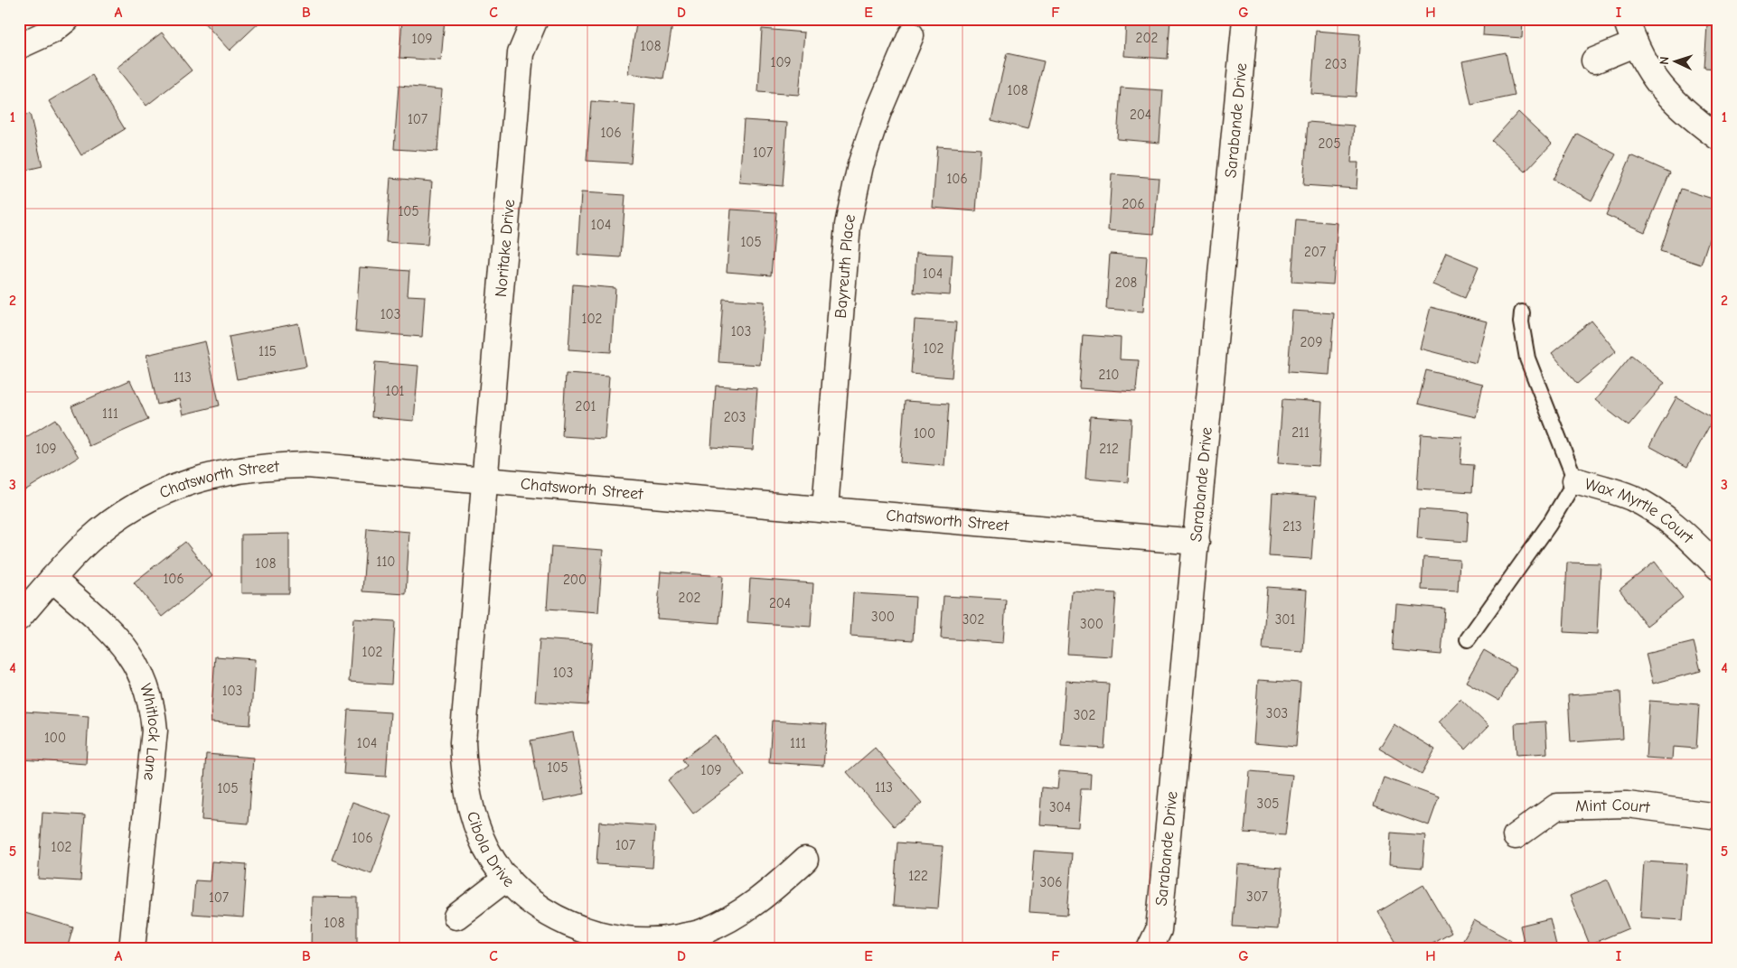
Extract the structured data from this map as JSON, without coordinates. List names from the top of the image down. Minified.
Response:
{"streets":{"street":["Sarabande Drive","Noritake Drive","Bayreuth Place","Chatsworth Street","Wax Myrtle Court","Whitlock Lane","Mint Court","Cibola Drive"]},"crossings":[["Sarabande Drive","Chatsworth Street"],["Noritake Drive","Chatsworth Street"],["Noritake Drive","Cibola Drive"],["Bayreuth Place","Chatsworth Street"],["Chatsworth Street","Whitlock Lane"],["Chatsworth Street","Cibola Drive"]],"house_numbers":["202","109","108","109","203","108","204","107","106","205","107","106","206","105","104","105","207","104","208","103","102","103","209","102","115","210","113","101","201","111","203","211","100","109","212","213","110","108","106","200","202","204","300","302","301","300","102","103","103","303","302","100","104","111","105","109","113","105","305","304","106","107","102","122","306","307","107","108"],"north":"left","grid":{"columns":["A","B","C","D","E","F","G","H","I"],"rows":["1","2","3","4","5"]}}
